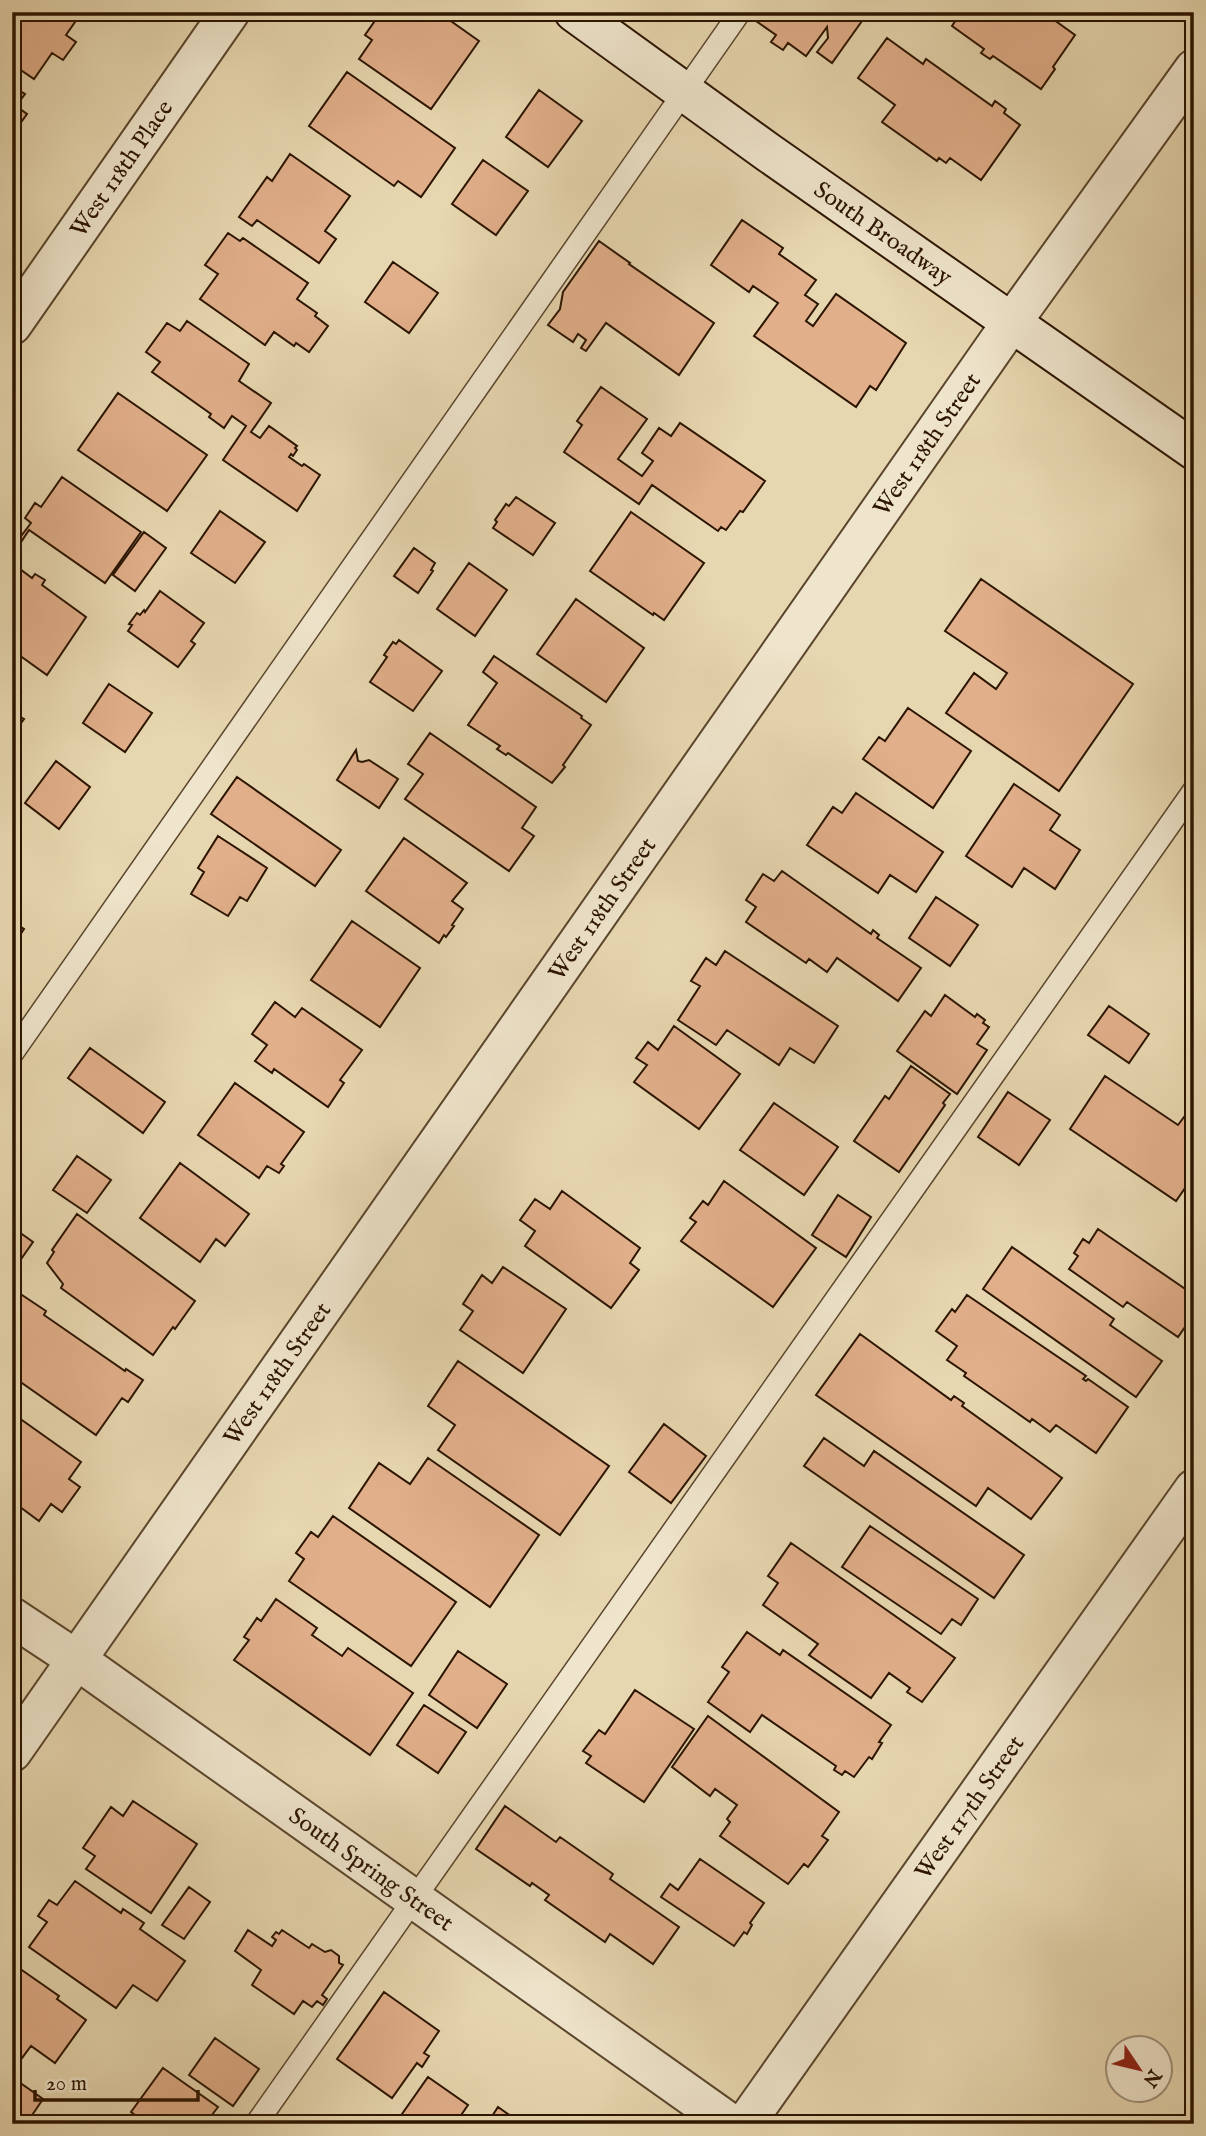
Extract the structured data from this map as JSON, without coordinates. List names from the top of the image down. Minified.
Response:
{"streets":{"street":["West 118th Place","South Broadway","West 118th Street","West 117th Street","South Spring Street"]},"crossings":[["South Broadway","West 118th Street"],["West 118th Street","South Spring Street"]],"scale_bar":"20 m","north":"bottom right"}
